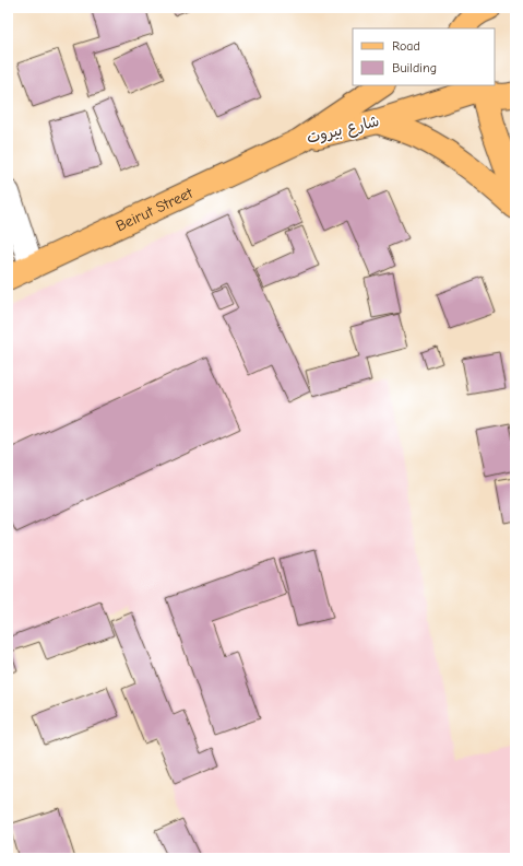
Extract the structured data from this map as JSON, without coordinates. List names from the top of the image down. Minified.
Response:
{"streets":{"main road":["شارع بيروت","Beirut Street"]},"crossings":[["شارع بيروت","Beirut Street"]],"legend":["Road","Building"]}
